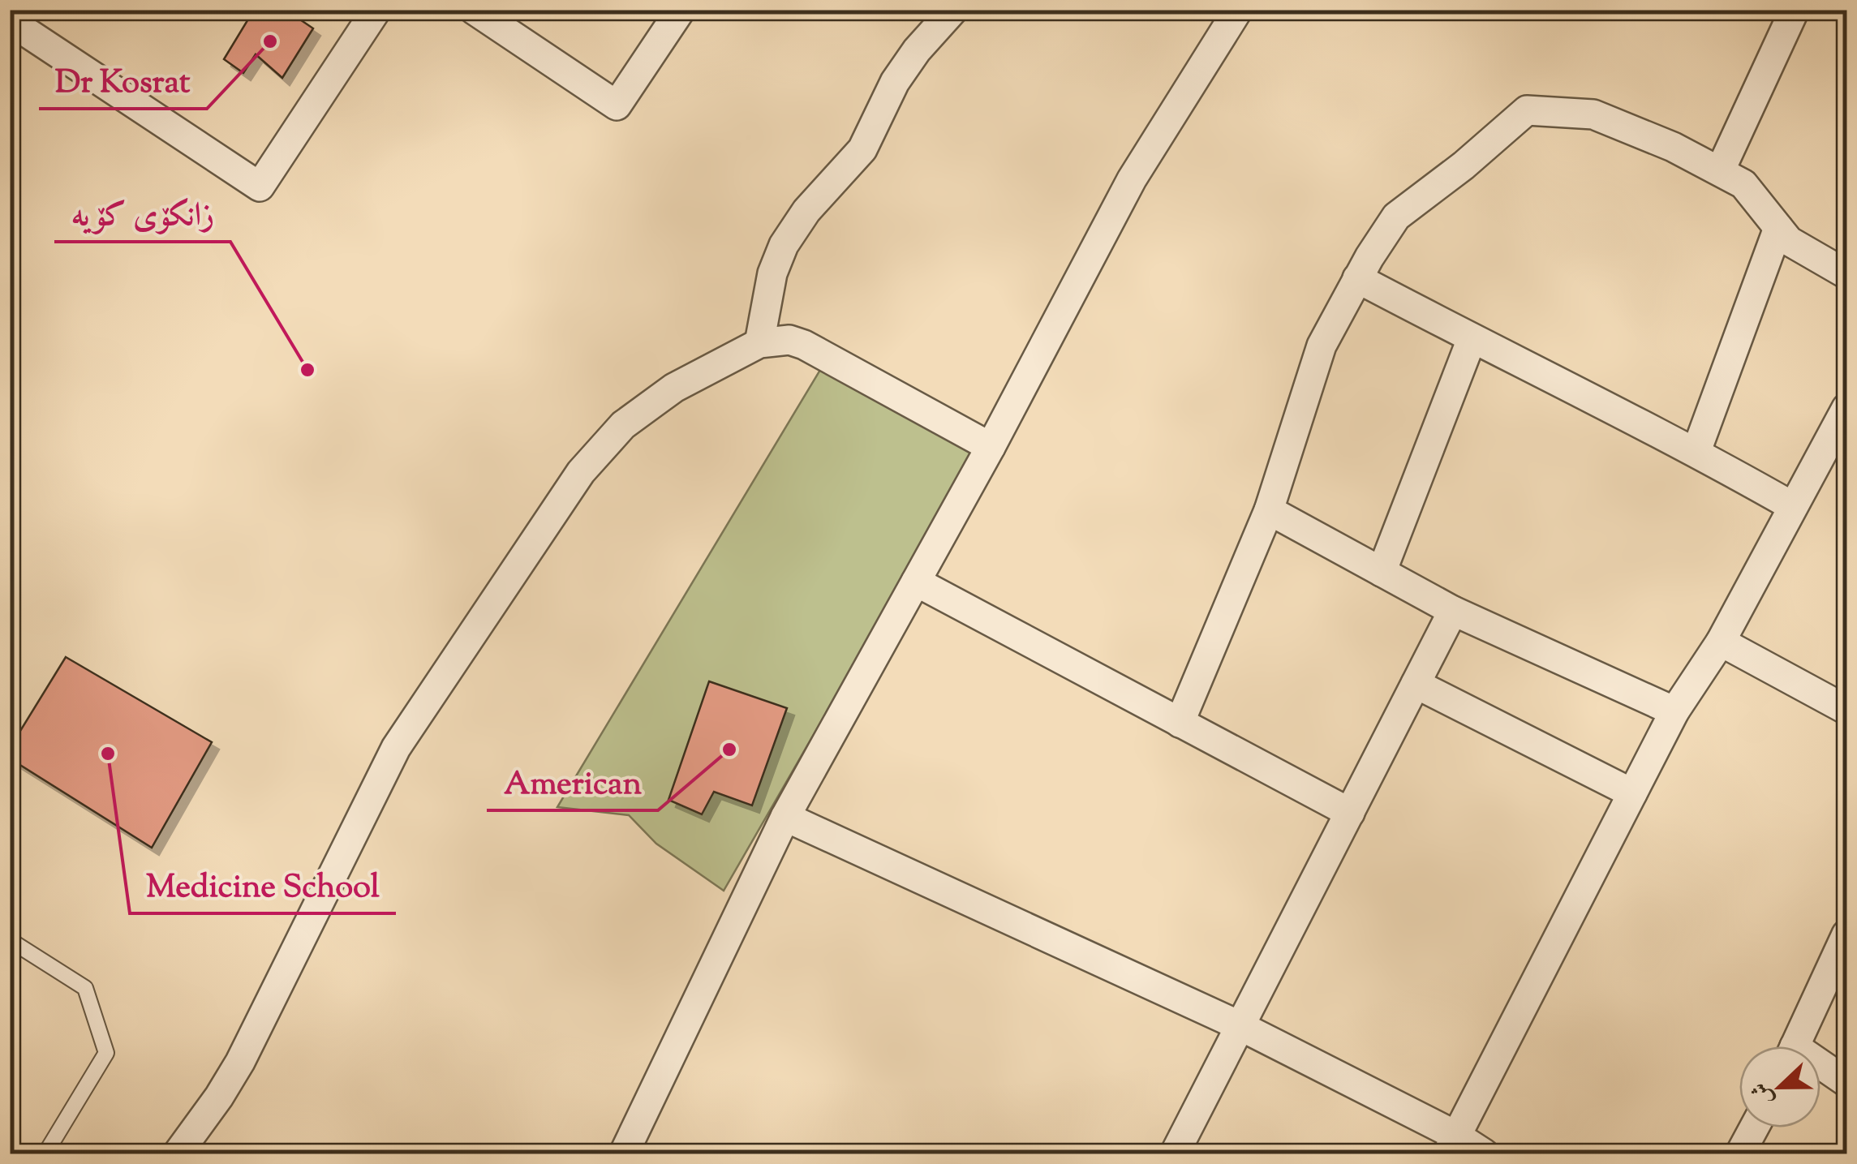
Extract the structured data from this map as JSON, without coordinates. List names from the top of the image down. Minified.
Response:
{"places":["Dr Kosrat","زانکۆی کۆیە","American","Medicine School"],"north":"left"}
